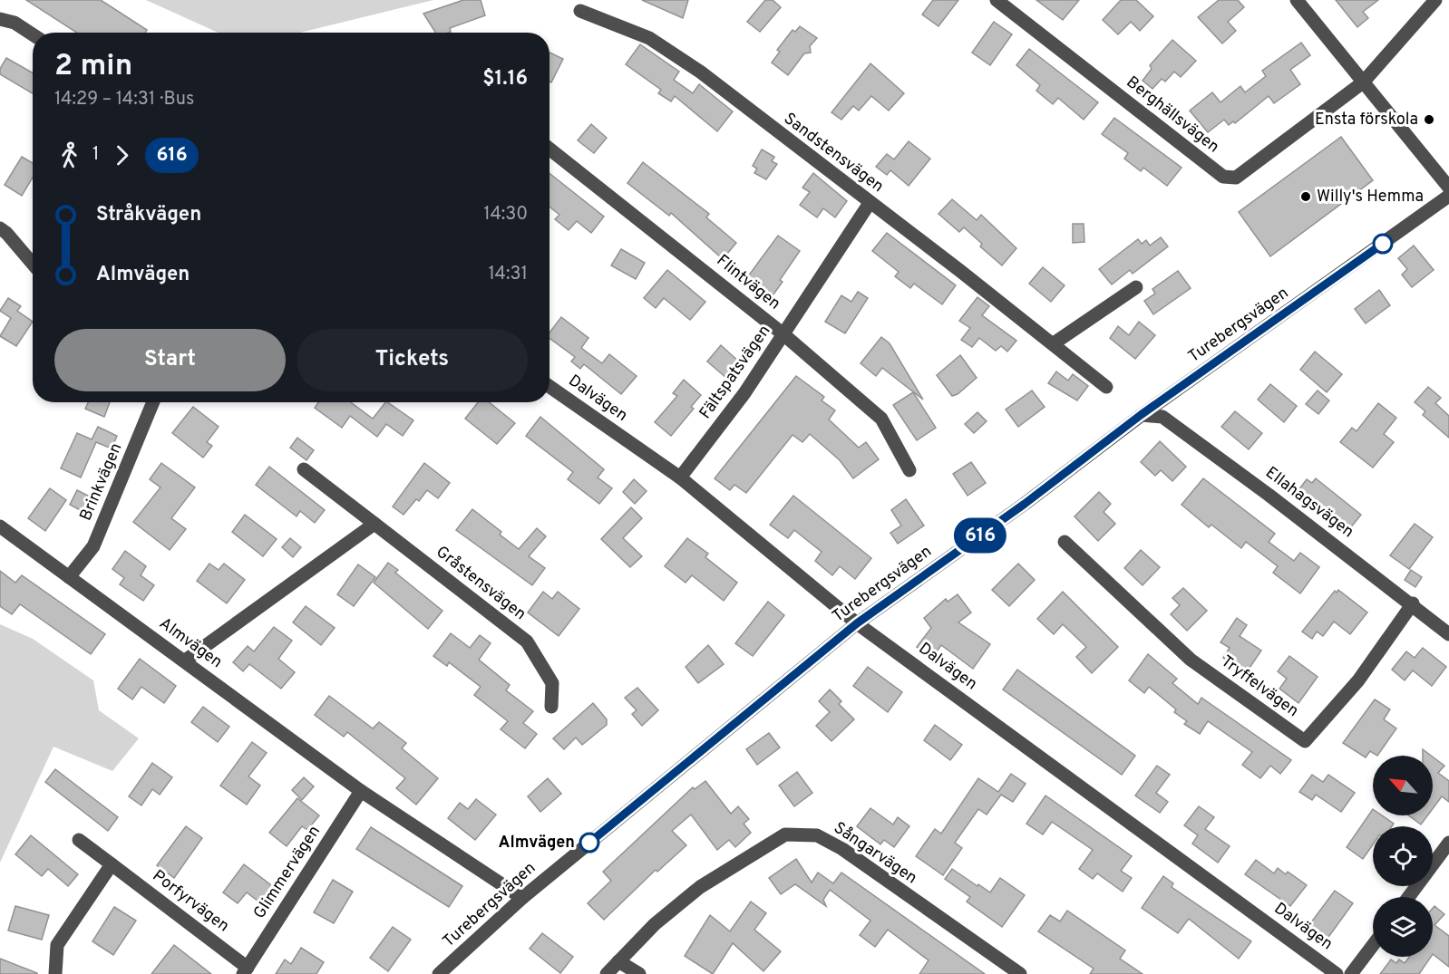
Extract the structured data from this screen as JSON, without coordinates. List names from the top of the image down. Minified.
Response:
{"streets":{"street":["Berghällsvägen","Sandstensvägen","Flintvägen","Turebergsvägen","Fältspatsvägen","Dalvägen","Brinkvägen","Ellahagsvägen","Gråstensvägen","Almvägen","Tryffelvägen","Sångarvägen","Glimmervägen","Porfyrvägen"]},"crossings":[["Sandstensvägen","Fältspatsvägen"],["Flintvägen","Fältspatsvägen"],["Turebergsvägen","Dalvägen"],["Turebergsvägen","Ellahagsvägen"],["Turebergsvägen","Almvägen"],["Fältspatsvägen","Dalvägen"],["Brinkvägen","Almvägen"],["Ellahagsvägen","Tryffelvägen"],["Almvägen","Glimmervägen"],["Glimmervägen","Porfyrvägen"]],"places":["Ensta förskola","Willy's Hemma","Almvägen"],"lines":["bus line 616"],"north":"top left","page":{"on_map":"616","heading":["2 min","14:29 – 14:31 · Bus","$1.16"],"legs":["1","616"],"list":[{"name":"Stråkvägen","value":"14:30"},{"name":"Almvägen","value":"14:31"}],"buttons":["Start","Tickets"]}}
